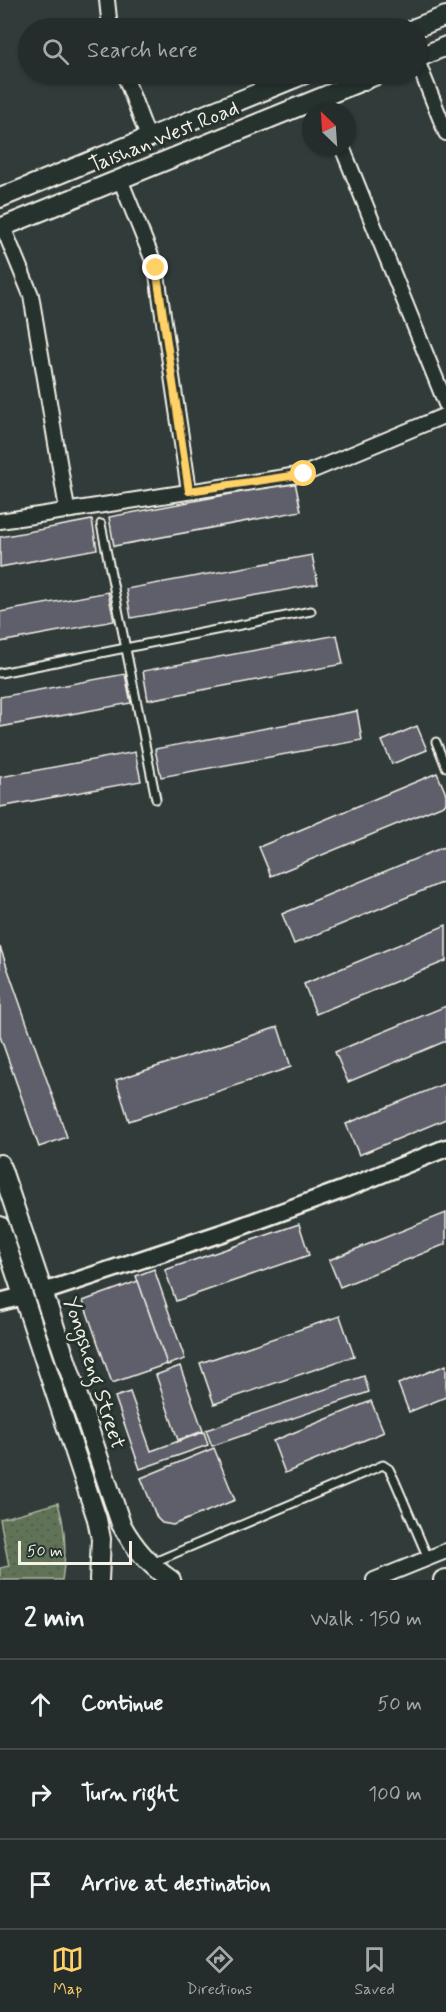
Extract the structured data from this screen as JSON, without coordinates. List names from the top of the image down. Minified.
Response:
{"streets":{"main road":["Taishan West Road","Yongsheng Street"]},"scale_bar":"50 m","north":"top left","page":{"search":"Search here","scale":"50 m","heading":["2 min","Walk · 150 m"],"list":[["Continue","50 m"],["Turn right","100 m"],"Arrive at destination"],"nav":["Map","Directions","Saved"]}}
